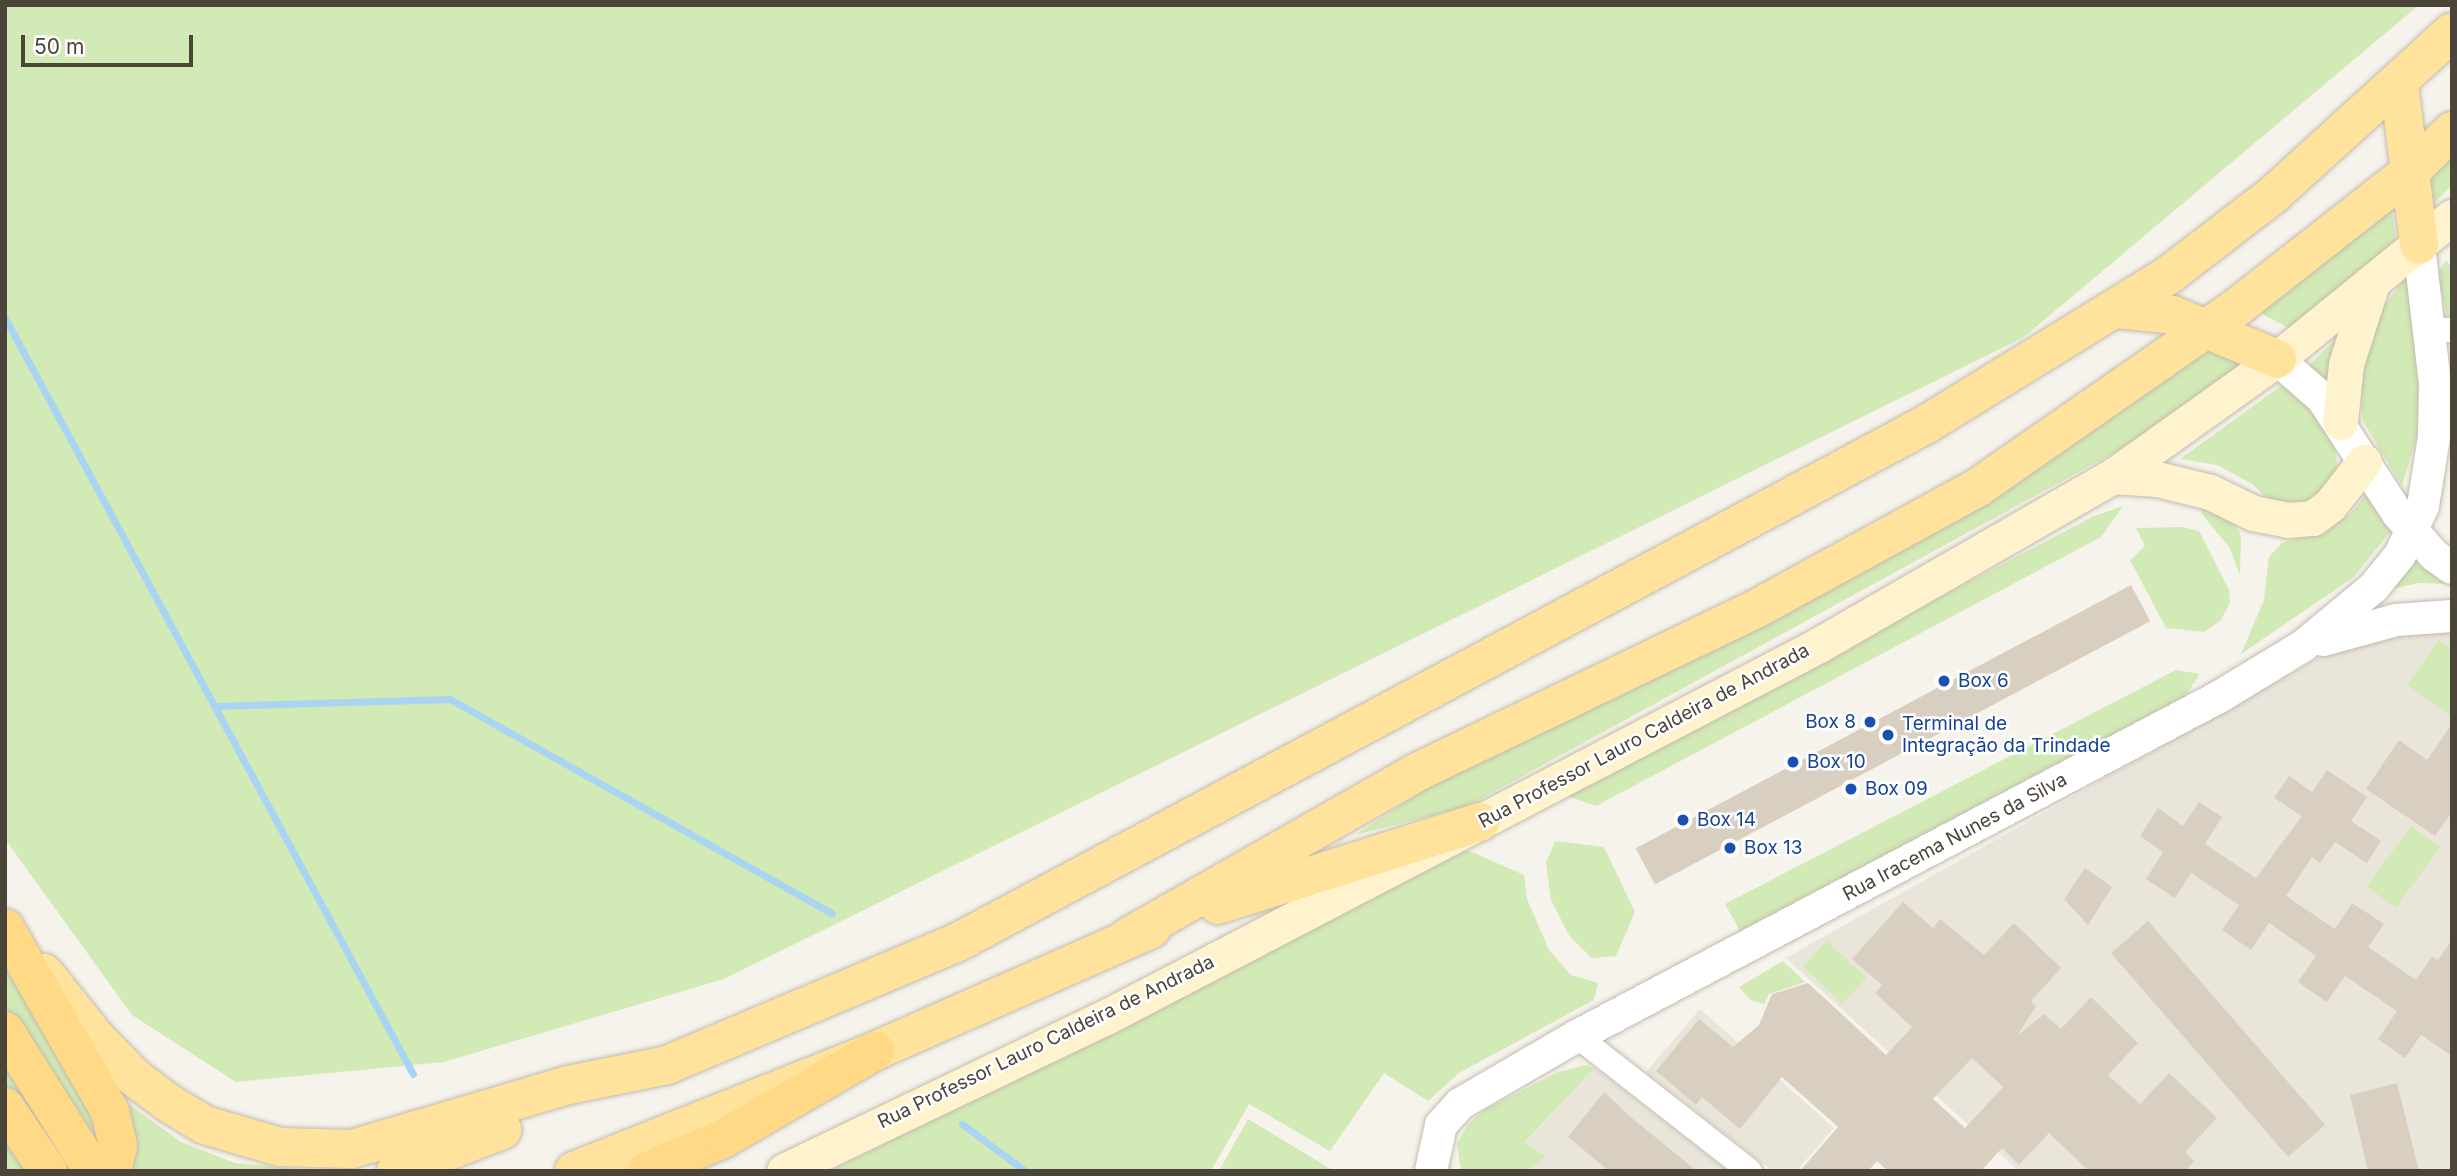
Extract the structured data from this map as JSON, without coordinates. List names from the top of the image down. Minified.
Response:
{"streets":{"main road":["Rua Professor Lauro Caldeira de Andrada"],"street":["Rua Iracema Nunes da Silva"]},"crossings":[["Rua Professor Lauro Caldeira de Andrada","Rua Iracema Nunes da Silva"]],"places":["Box 6","Box 8","Terminal de Integração da Trindade","Box 10","Box 09","Box 14","Box 13"],"scale_bar":"50 m"}
